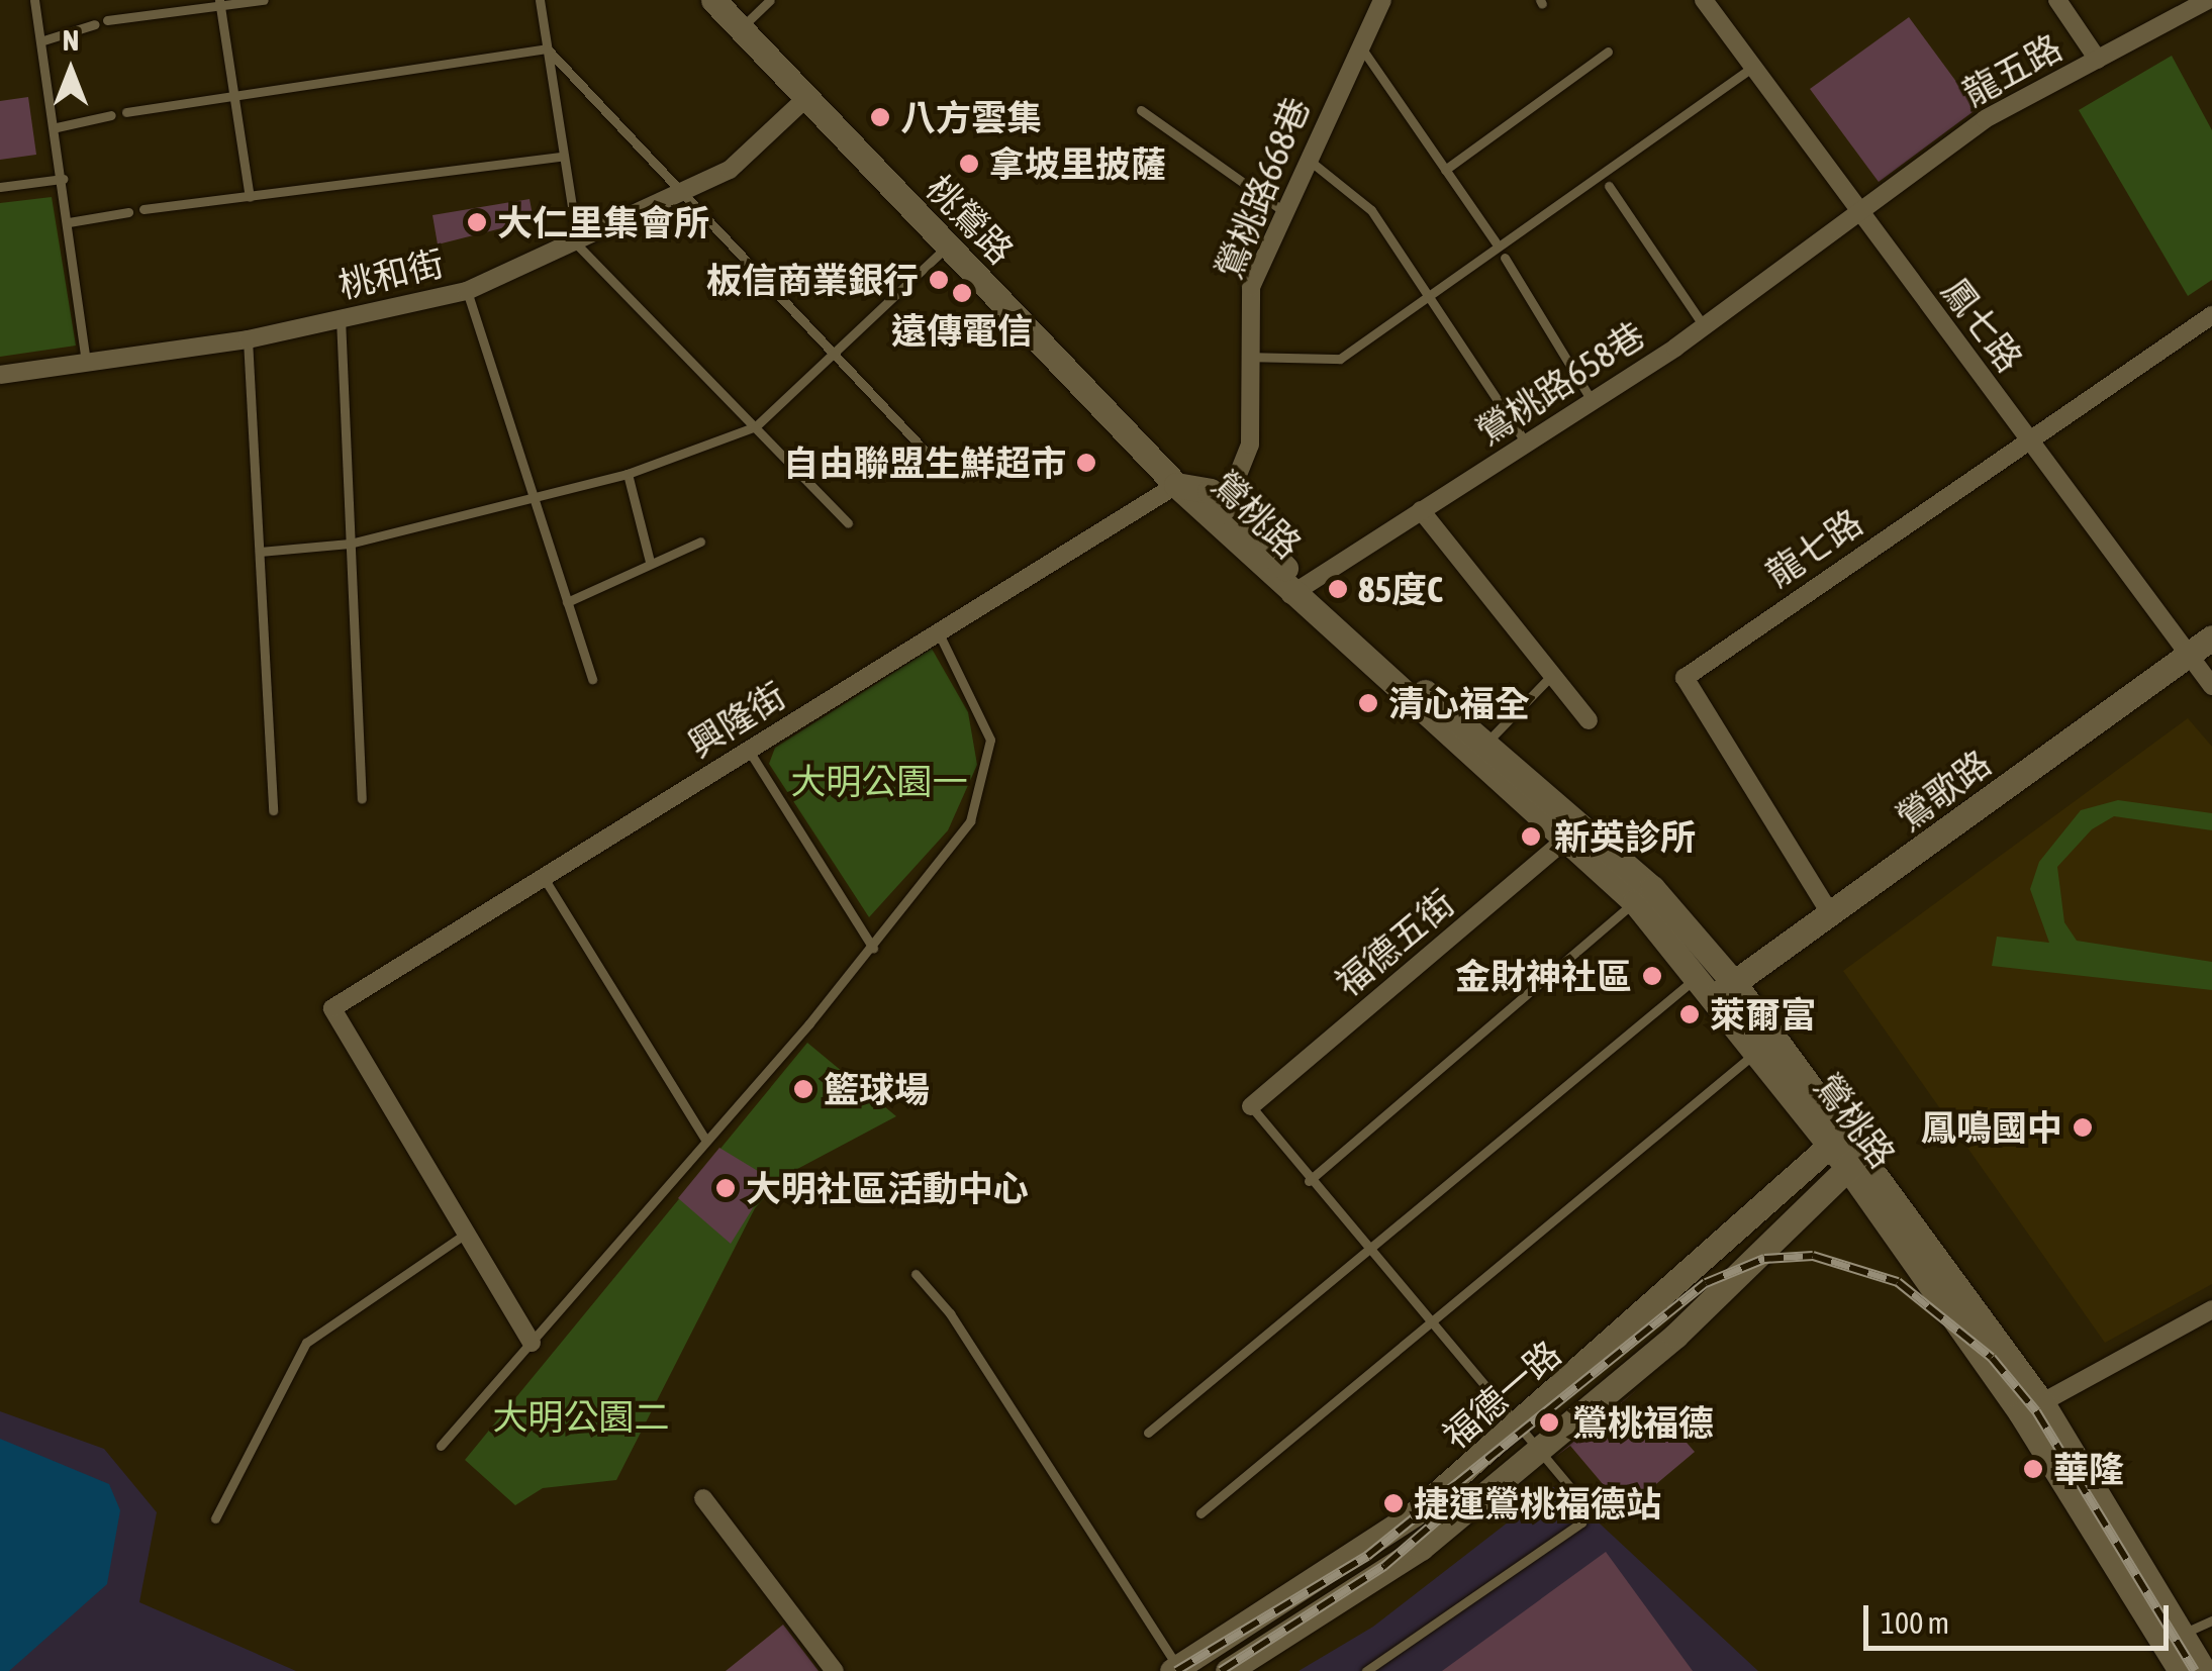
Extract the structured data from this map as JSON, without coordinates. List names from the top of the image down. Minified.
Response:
{"streets":{"main road":["桃鶯路","鶯桃路","鶯歌路","福德一路"],"street":["龍五路","鶯桃路668巷","桃和街","鳳七路","鶯桃路658巷","龍七路","興隆街","福德五街"]},"crossings":[["龍五路","鳳七路"],["龍五路","鶯桃路658巷"],["鶯桃路668巷","鶯桃路"],["桃鶯路","桃和街"],["桃鶯路","鶯桃路"],["桃鶯路","興隆街"],["鳳七路","鶯桃路658巷"],["鳳七路","龍七路"],["鳳七路","鶯歌路"],["鶯桃路658巷","鶯桃路"],["鶯桃路","興隆街"],["鶯桃路","鶯歌路"],["鶯桃路","福德五街"],["鶯桃路","福德一路"],["龍七路","鶯歌路"]],"parks":["大明公園一","大明公園二"],"places":["八方雲集","拿坡里披薩","大仁里集會所","板信商業銀行","遠傳電信","自由聯盟生鮮超市","85度C","清心福全","新英診所","金財神社區","萊爾富","籃球場","鳳鳴國中","大明社區活動中心","鶯桃福德","華隆","捷運鶯桃福德站"],"scale_bar":"100 m","north":"top"}
